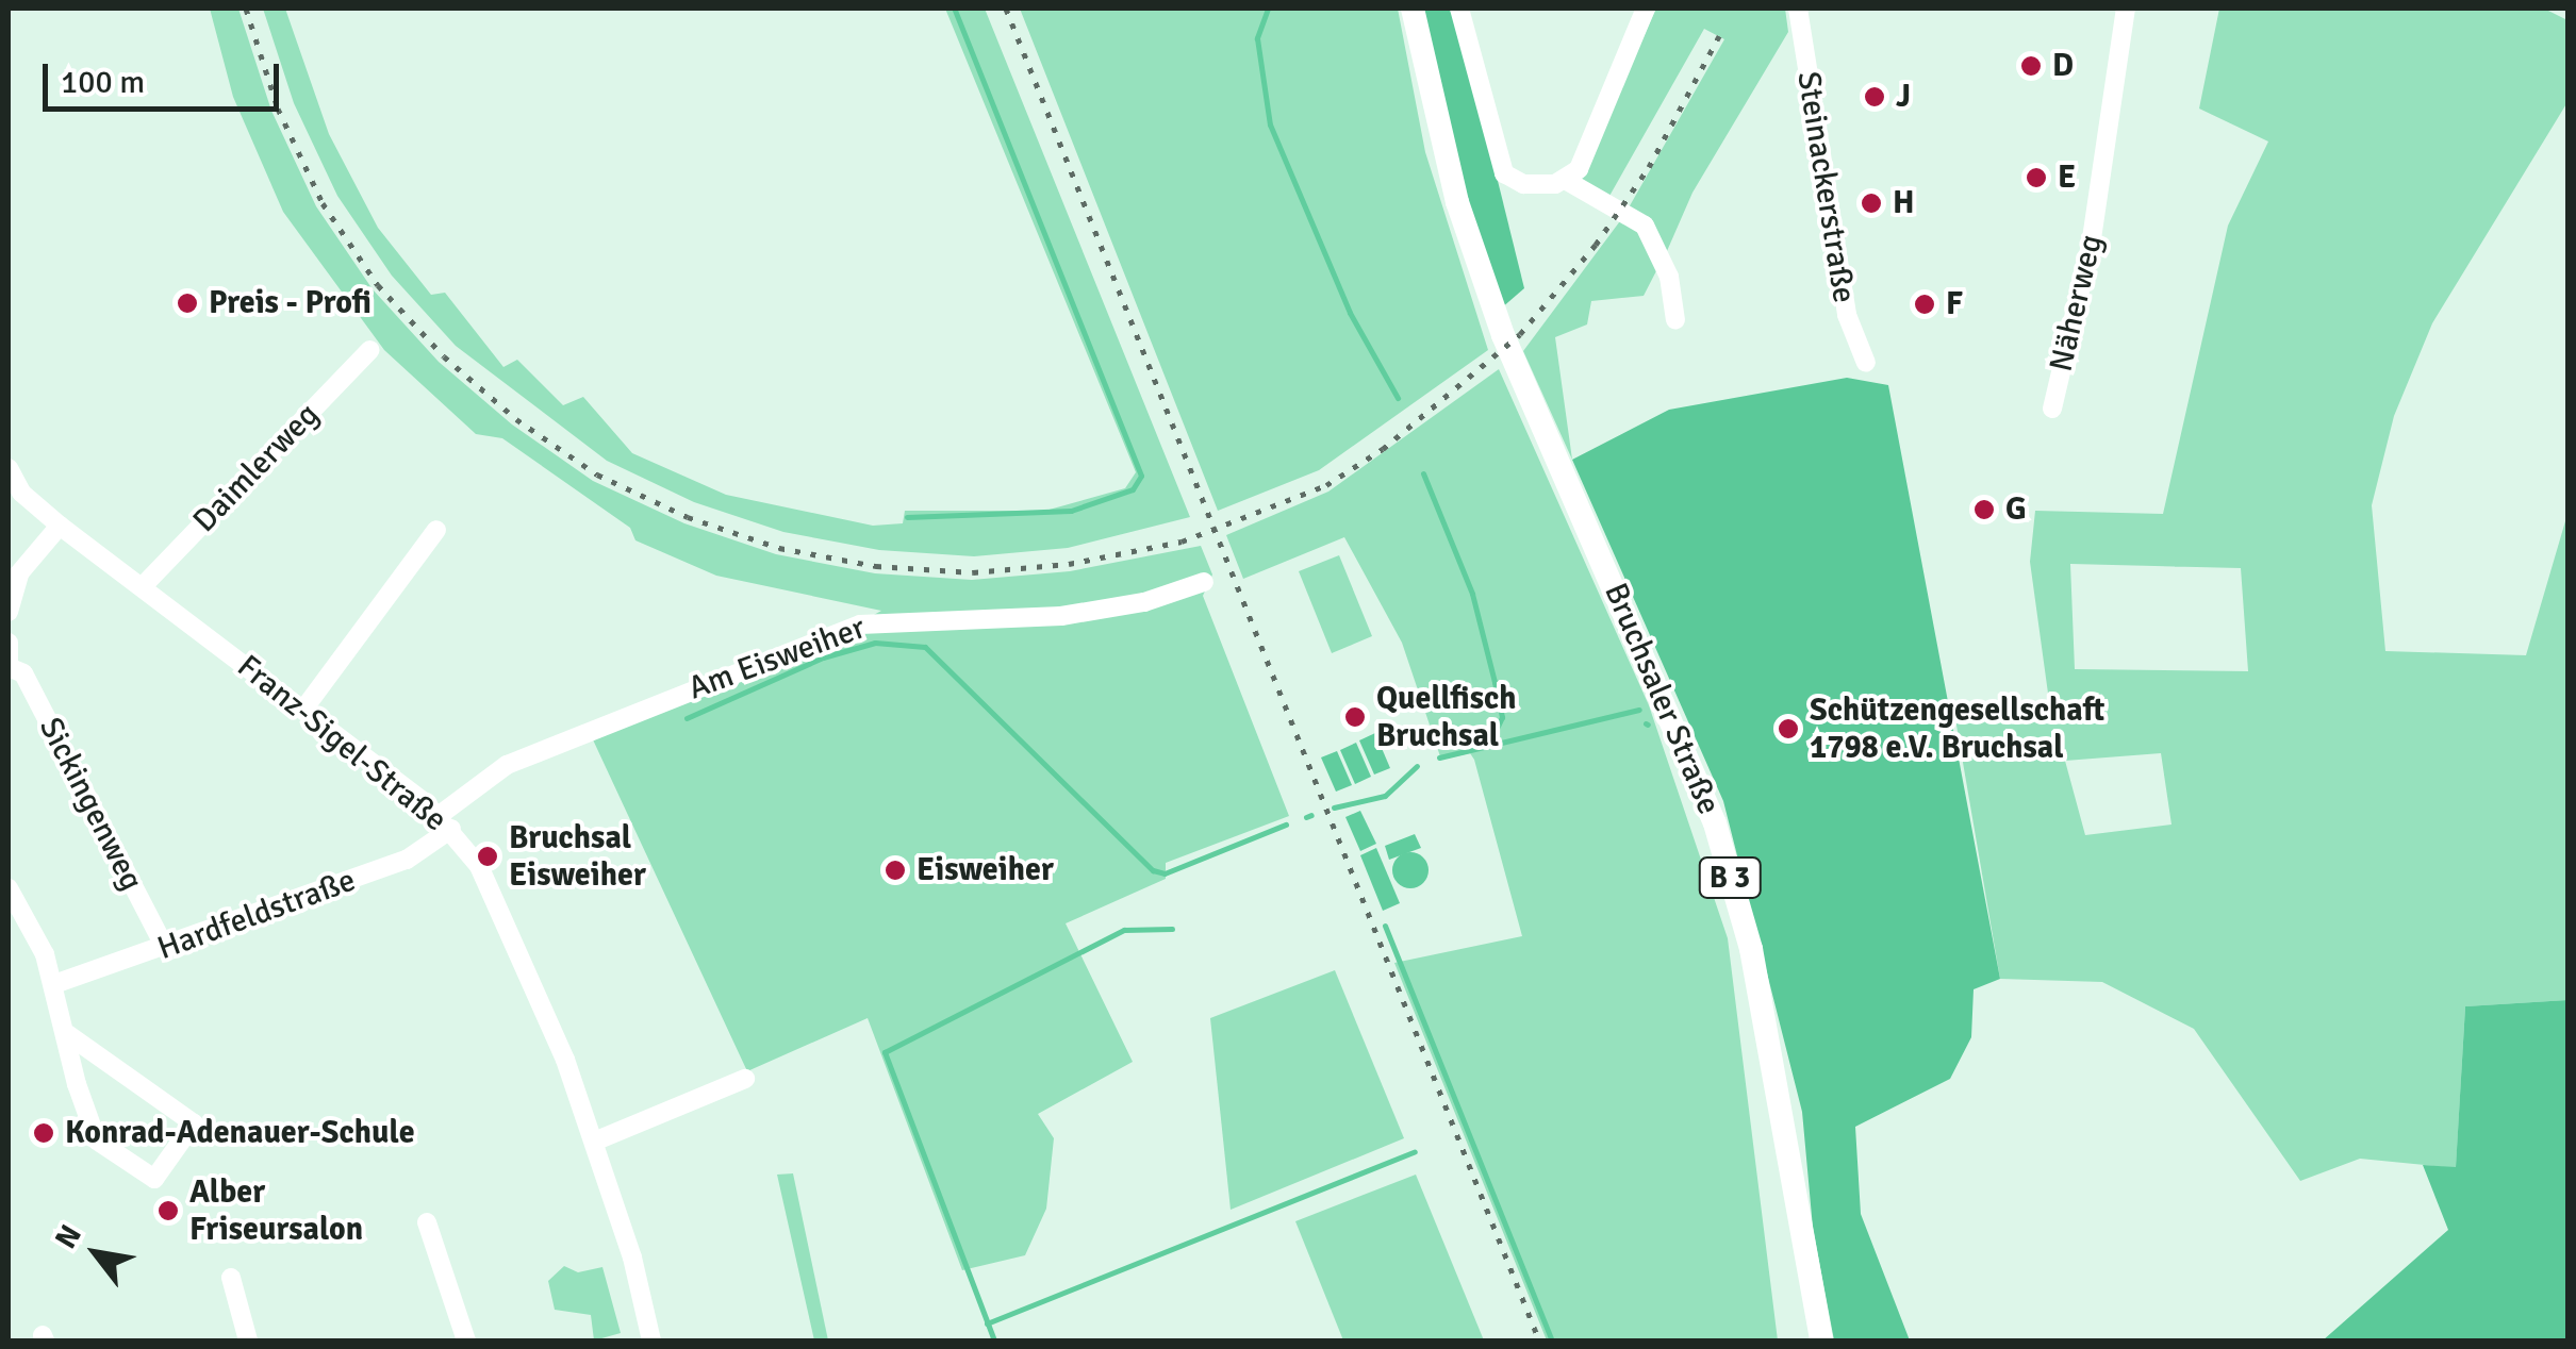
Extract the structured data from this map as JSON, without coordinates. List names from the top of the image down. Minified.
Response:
{"streets":{"main road":["Bruchsaler Straße","B 3"],"street":["Steinackerstraße","Näherweg","Daimlerweg","Am Eisweiher","Franz-Sigel-Straße","Sickingenweg","Hardfeldstraße"]},"crossings":[["Daimlerweg","Franz-Sigel-Straße"],["Am Eisweiher","Franz-Sigel-Straße"],["Am Eisweiher","Hardfeldstraße"],["Franz-Sigel-Straße","Hardfeldstraße"],["Sickingenweg","Hardfeldstraße"]],"places":["D","J","E","H","Preis - Profi","F","G","Quellfisch Bruchsal","Schützengesellschaft 1798 e.V. Bruchsal","Bruchsal Eisweiher","Eisweiher","Konrad-Adenauer-Schule","Alber Friseursalon"],"scale_bar":"100 m","north":"top left"}
